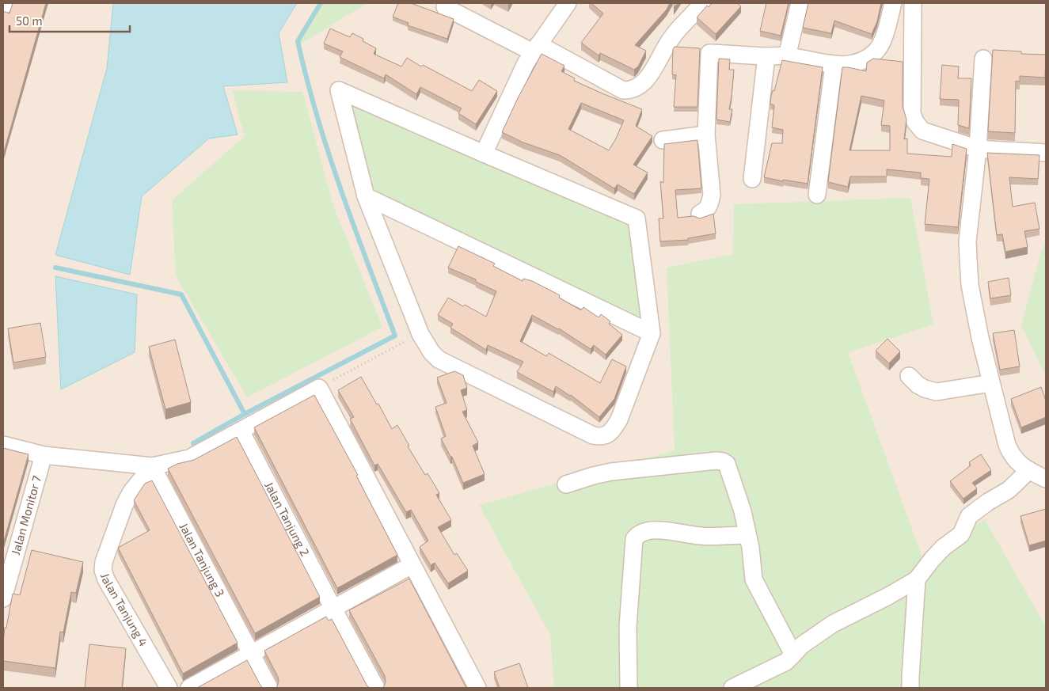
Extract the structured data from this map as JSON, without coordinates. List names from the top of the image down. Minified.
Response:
{"streets":{"street":["Jalan Monitor 7","Jalan Tanjung 2","Jalan Tanjung 3","Jalan Tanjung 4"]},"crossings":[["Jalan Tanjung 3","Jalan Tanjung 4"]],"scale_bar":"50 m"}
